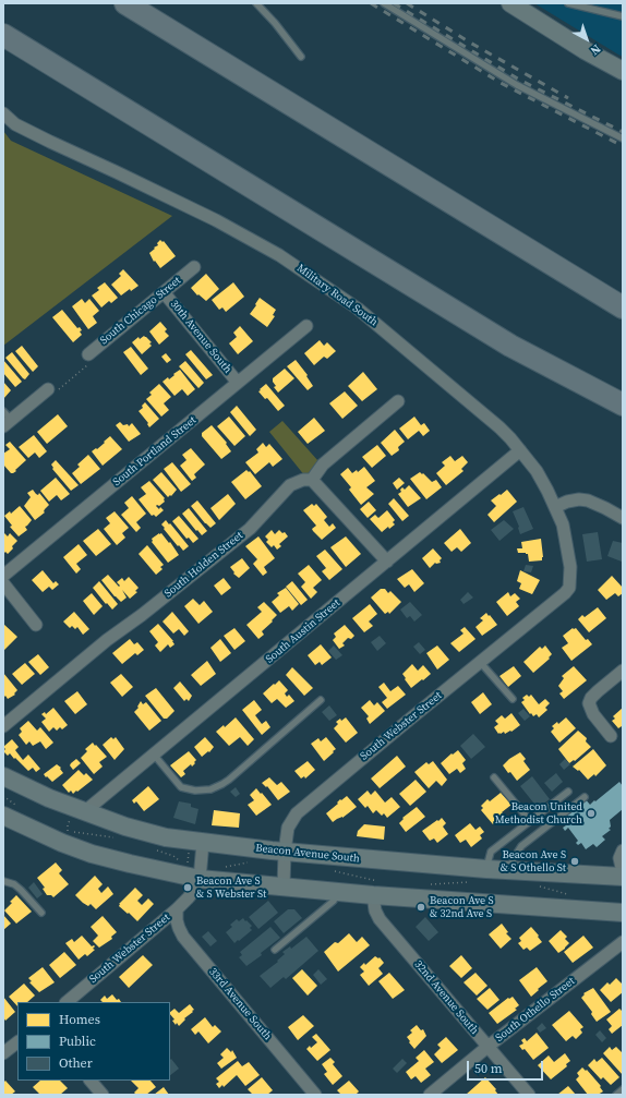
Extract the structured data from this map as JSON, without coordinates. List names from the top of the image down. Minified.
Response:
{"streets":{"main road":["Beacon Avenue South"],"street":["Military Road South","South Chicago Street","30th Avenue South","South Portland Street","South Holden Street","South Austin Street","South Webster Street","32nd Avenue South","33rd Avenue South","South Othello Street"]},"crossings":[["Military Road South","South Austin Street"],["Military Road South","South Webster Street"],["South Chicago Street","30th Avenue South"],["30th Avenue South","South Portland Street"],["South Austin Street","Beacon Avenue South"],["South Webster Street","Beacon Avenue South"],["South Webster Street","33rd Avenue South"],["32nd Avenue South","South Othello Street"]],"places":["Beacon United Methodist Church","Beacon Ave S & S Othello St","Beacon Ave S & S Webster St","Beacon Ave S & 32nd Ave S"],"legend":["Homes","Public","Other"],"scale_bar":"50 m","north":"bottom right"}
